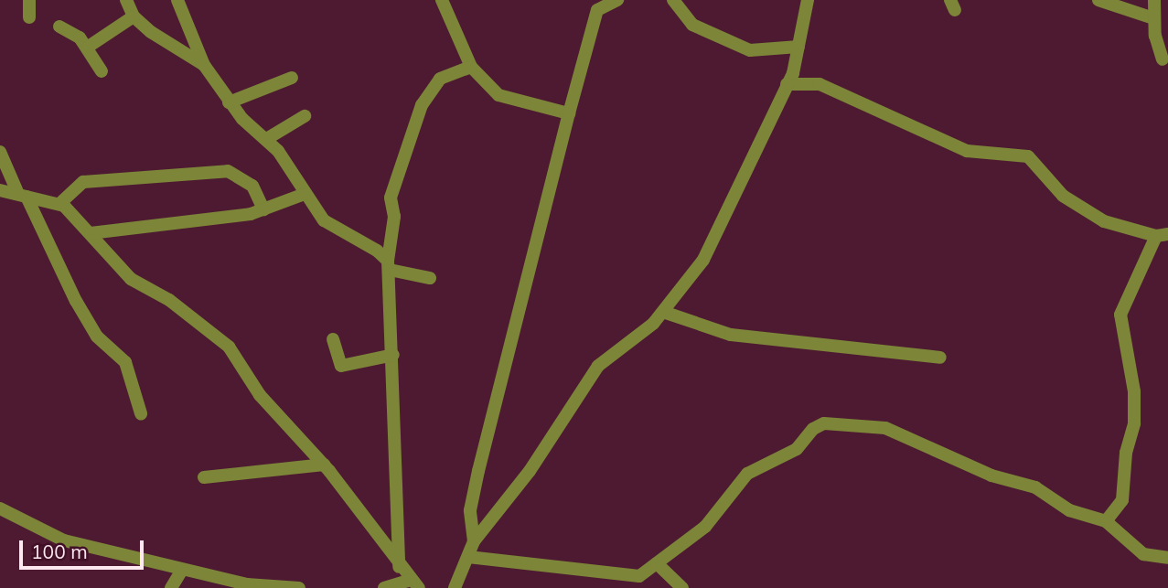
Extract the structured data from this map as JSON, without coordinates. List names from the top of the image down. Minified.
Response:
{"scale_bar":"100 m"}
